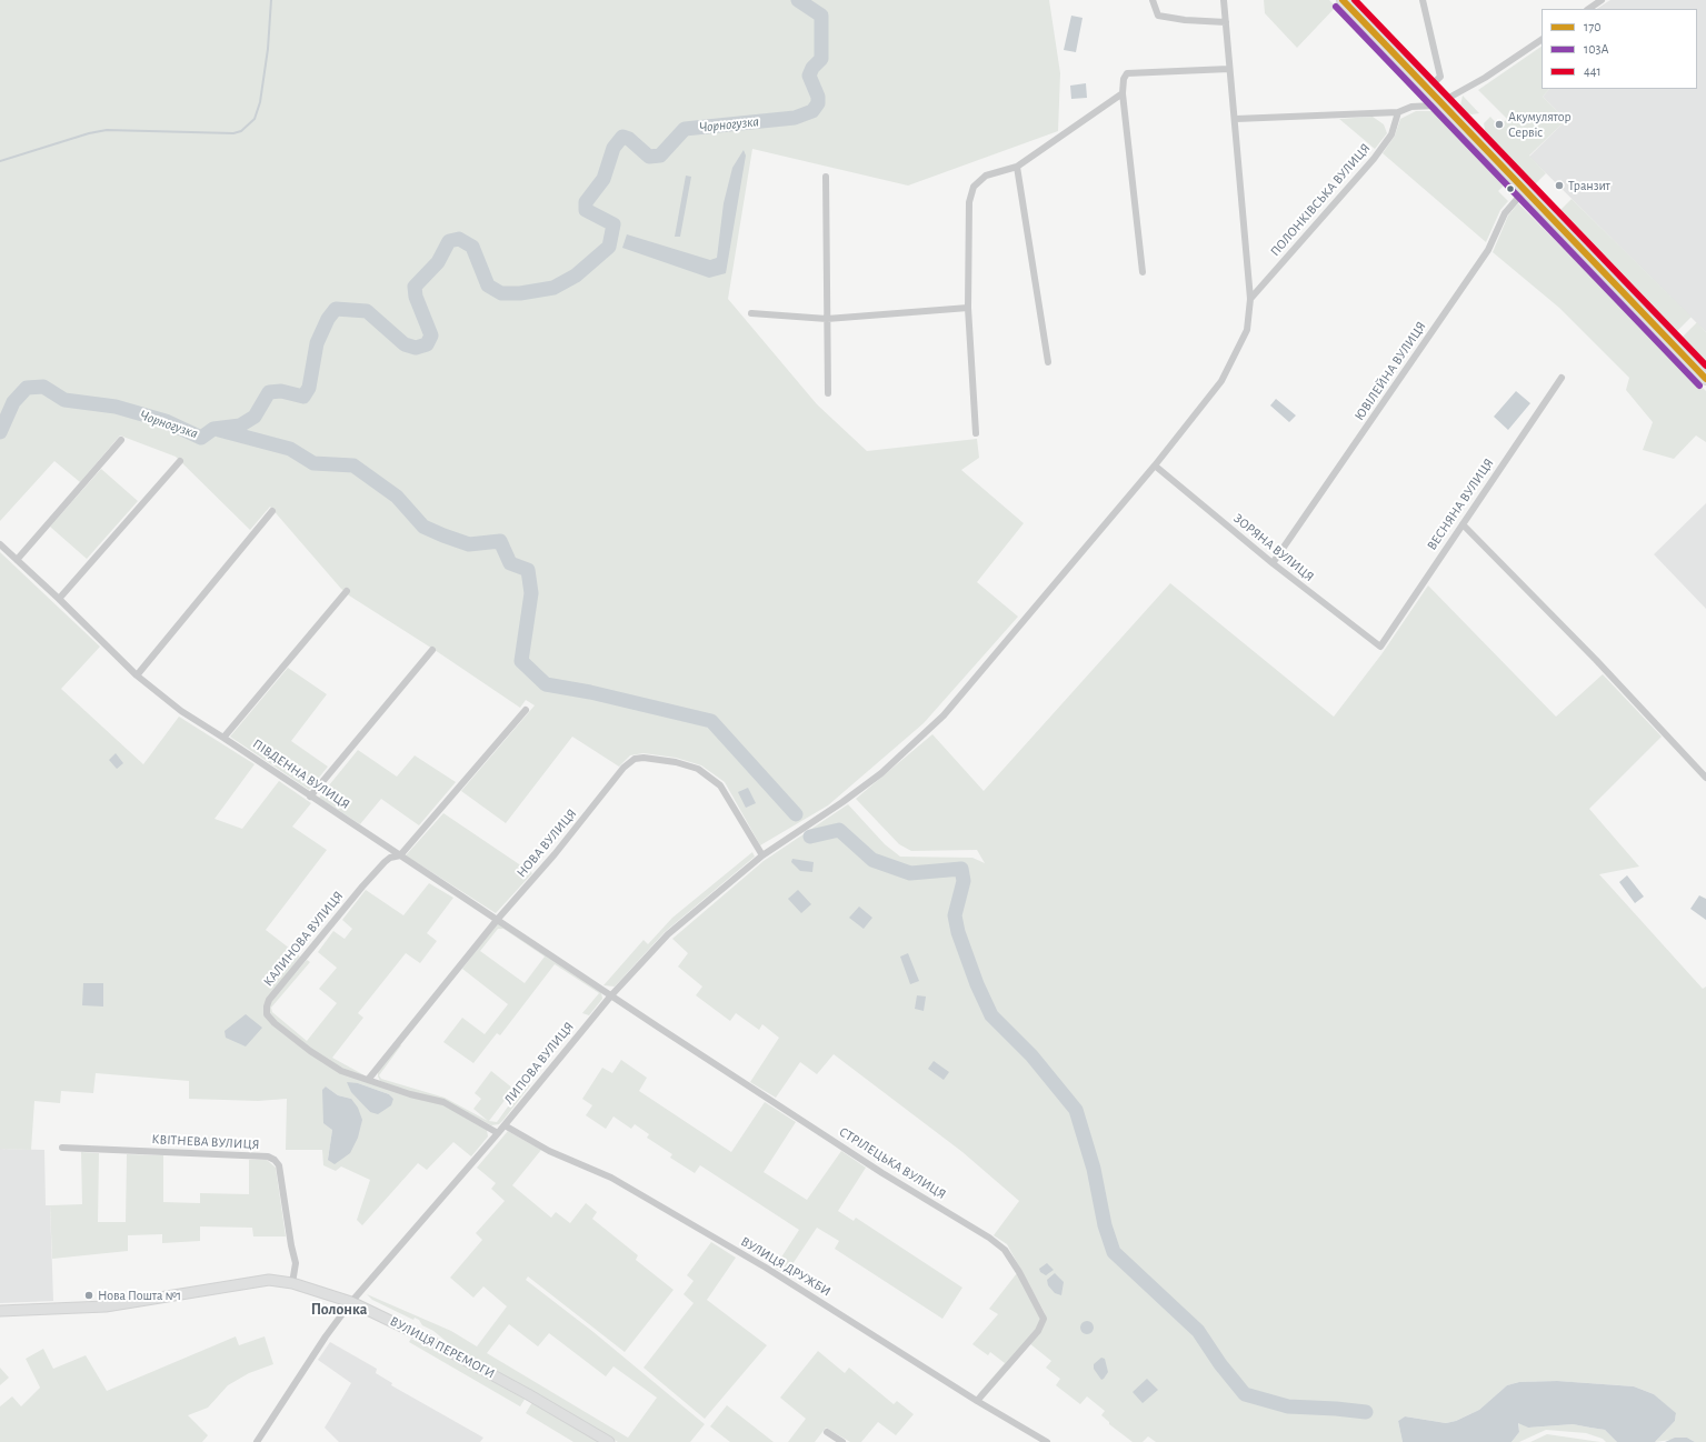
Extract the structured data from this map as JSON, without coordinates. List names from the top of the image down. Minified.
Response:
{"streets":{"main road":["ВУЛИЦЯ ПЕРЕМОГИ"],"street":["ПОЛОНКІВСЬКА ВУЛИЦЯ","ЮВІЛЕЙНА ВУЛИЦЯ","ВЕСНЯНА ВУЛИЦЯ","ЗОРЯНА ВУЛИЦЯ","ПІВДЕННА ВУЛИЦЯ","НОВА ВУЛИЦЯ","КАЛИНОВА ВУЛИЦЯ","ЛИПОВА ВУЛИЦЯ","КВІТНЕВА ВУЛИЦЯ","СТРІЛЕЦЬКА ВУЛИЦЯ","ВУЛИЦЯ ДРУЖБИ"]},"crossings":[["ПОЛОНКІВСЬКА ВУЛИЦЯ","ЛИПОВА ВУЛИЦЯ"],["ЮВІЛЕЙНА ВУЛИЦЯ","ЗОРЯНА ВУЛИЦЯ"],["ВЕСНЯНА ВУЛИЦЯ","ЗОРЯНА ВУЛИЦЯ"],["ЗОРЯНА ВУЛИЦЯ","ЛИПОВА ВУЛИЦЯ"],["ПІВДЕННА ВУЛИЦЯ","НОВА ВУЛИЦЯ"],["ПІВДЕННА ВУЛИЦЯ","КАЛИНОВА ВУЛИЦЯ"],["ПІВДЕННА ВУЛИЦЯ","ЛИПОВА ВУЛИЦЯ"],["ПІВДЕННА ВУЛИЦЯ","СТРІЛЕЦЬКА ВУЛИЦЯ"],["НОВА ВУЛИЦЯ","КАЛИНОВА ВУЛИЦЯ"],["НОВА ВУЛИЦЯ","ЛИПОВА ВУЛИЦЯ"],["КАЛИНОВА ВУЛИЦЯ","ЛИПОВА ВУЛИЦЯ"],["ЛИПОВА ВУЛИЦЯ","СТРІЛЕЦЬКА ВУЛИЦЯ"],["ЛИПОВА ВУЛИЦЯ","ВУЛИЦЯ ДРУЖБИ"],["ЛИПОВА ВУЛИЦЯ","ВУЛИЦЯ ПЕРЕМОГИ"],["КВІТНЕВА ВУЛИЦЯ","ВУЛИЦЯ ПЕРЕМОГИ"],["СТРІЛЕЦЬКА ВУЛИЦЯ","ВУЛИЦЯ ДРУЖБИ"]],"districts":["Полонка"],"water":["Чорногузка"],"places":["Акумулятор Сервіс","Транзит","Нова Пошта №1"],"lines":["transit line 170","transit line 441","transit line 103А"],"legend":["170","103А","441"]}
